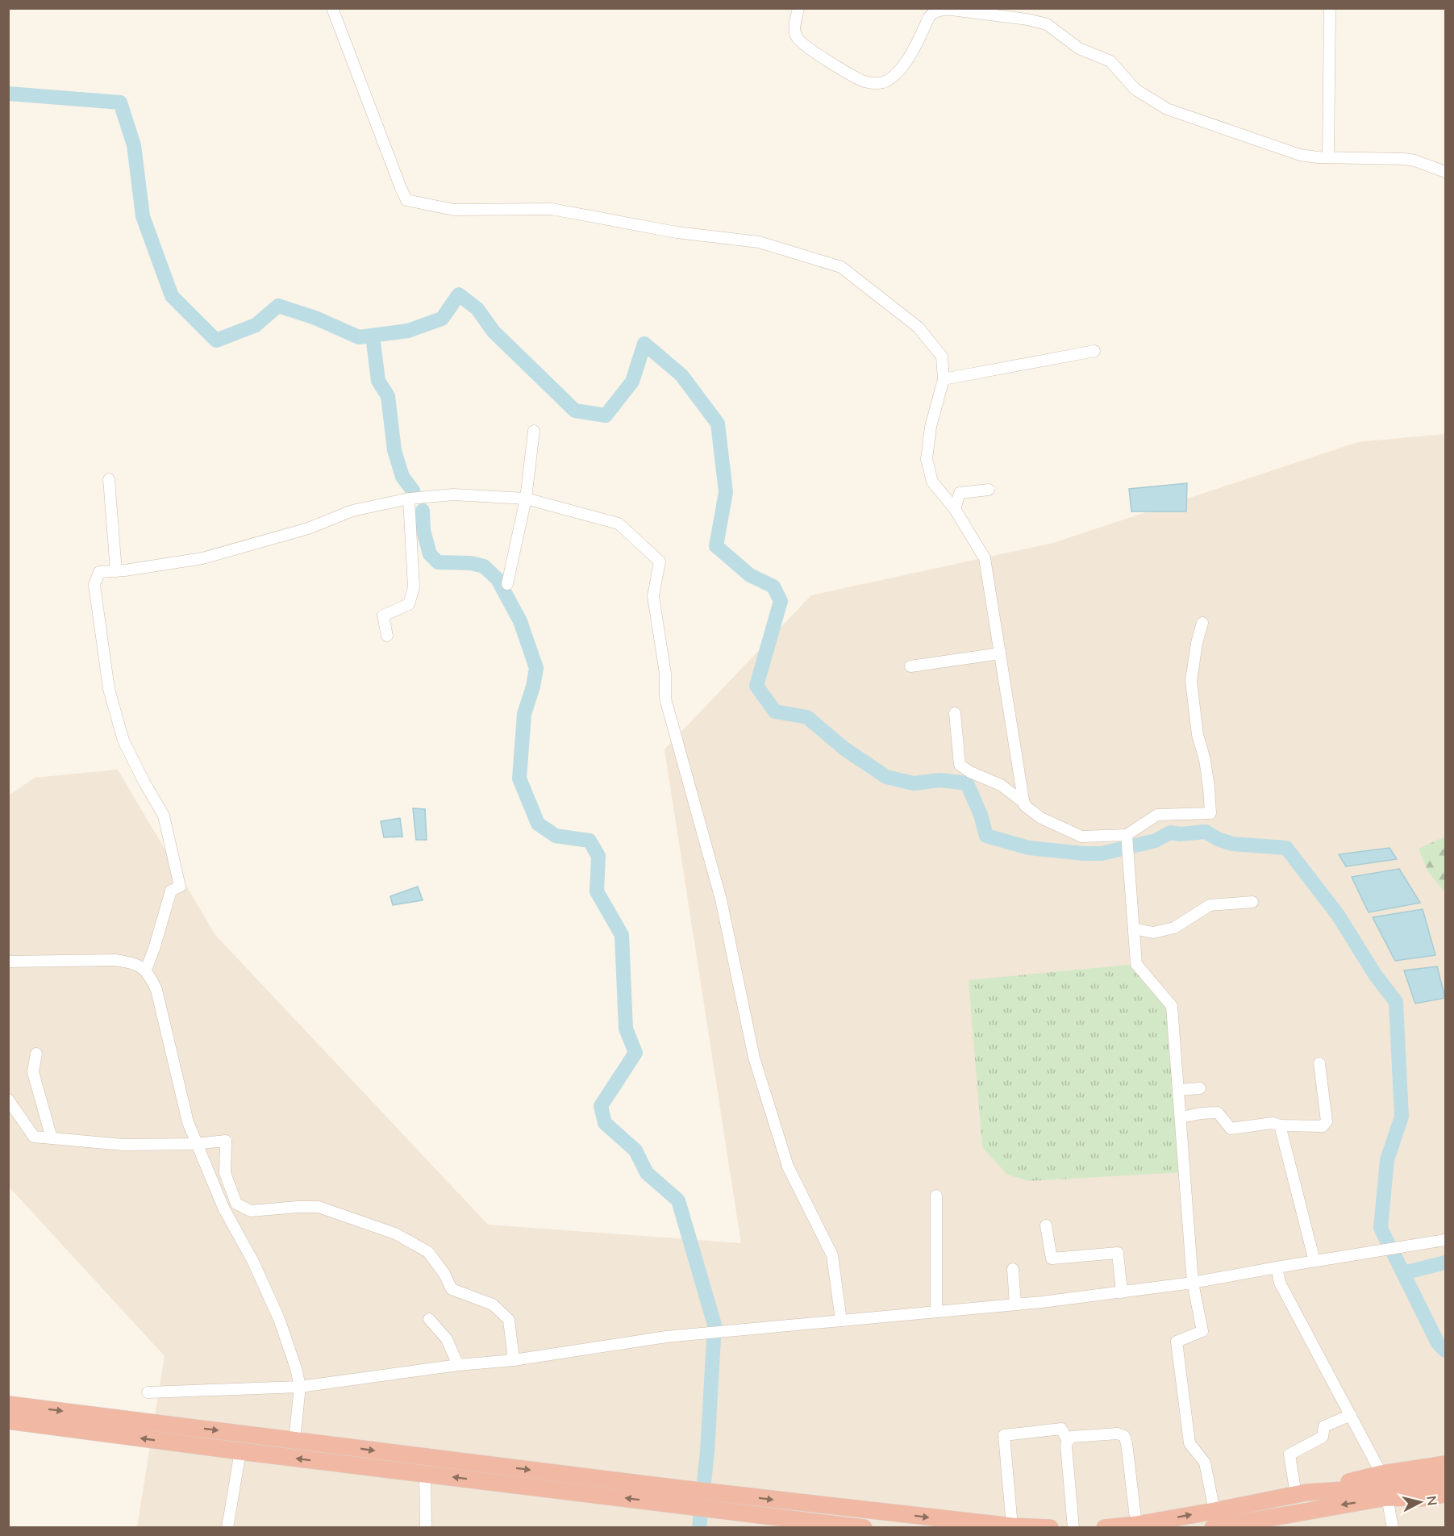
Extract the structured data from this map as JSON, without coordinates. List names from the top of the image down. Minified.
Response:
{"north":"right"}
